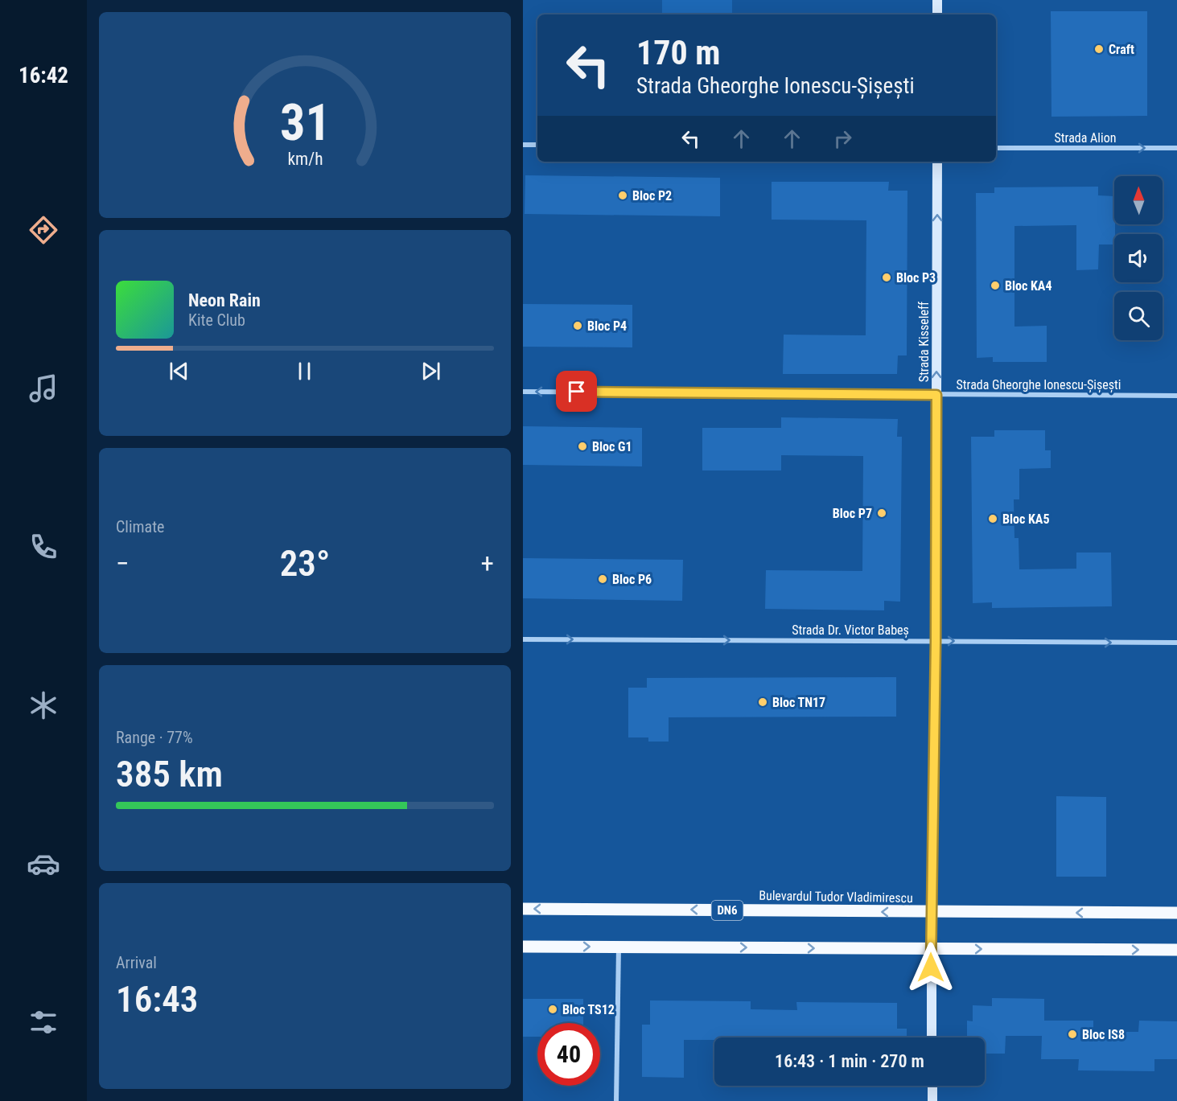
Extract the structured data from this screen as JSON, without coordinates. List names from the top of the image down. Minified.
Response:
{"streets":{"main road":["Bulevardul Tudor Vladimirescu","DN6"],"street":["Strada Alion","Strada Kisseleff","Strada Gheorghe Ionescu-Șișești","Strada Dr. Victor Babeș"]},"crossings":[["Strada Kisseleff","Strada Gheorghe Ionescu-Șișești"],["Strada Kisseleff","Strada Dr. Victor Babeș"],["Strada Kisseleff","Bulevardul Tudor Vladimirescu"]],"one_way":["Strada Alion","Strada Gheorghe Ionescu-Șișești","Strada Dr. Victor Babeș"],"places":["Craft","Bloc P2","Bloc P3","Bloc KA4","Bloc P4","Bloc G1","Bloc P7","Bloc KA5","Bloc P6","Bloc TN17","Bloc TS12","Bloc IS8"],"north":"top","page":{"tabs":"16:42","turn":["170 m","Strada Gheorghe Ionescu-Șișești"],"song":["Neon Rain","Kite Club"],"tile":["Climate",["Range · 77%","385 km"],["Arrival","16:43"]],"heat":["−","23°","+"],"limit":"40","trip":"16:43 · 1 min · 270 m","gauge":["31","km/h"]}}
